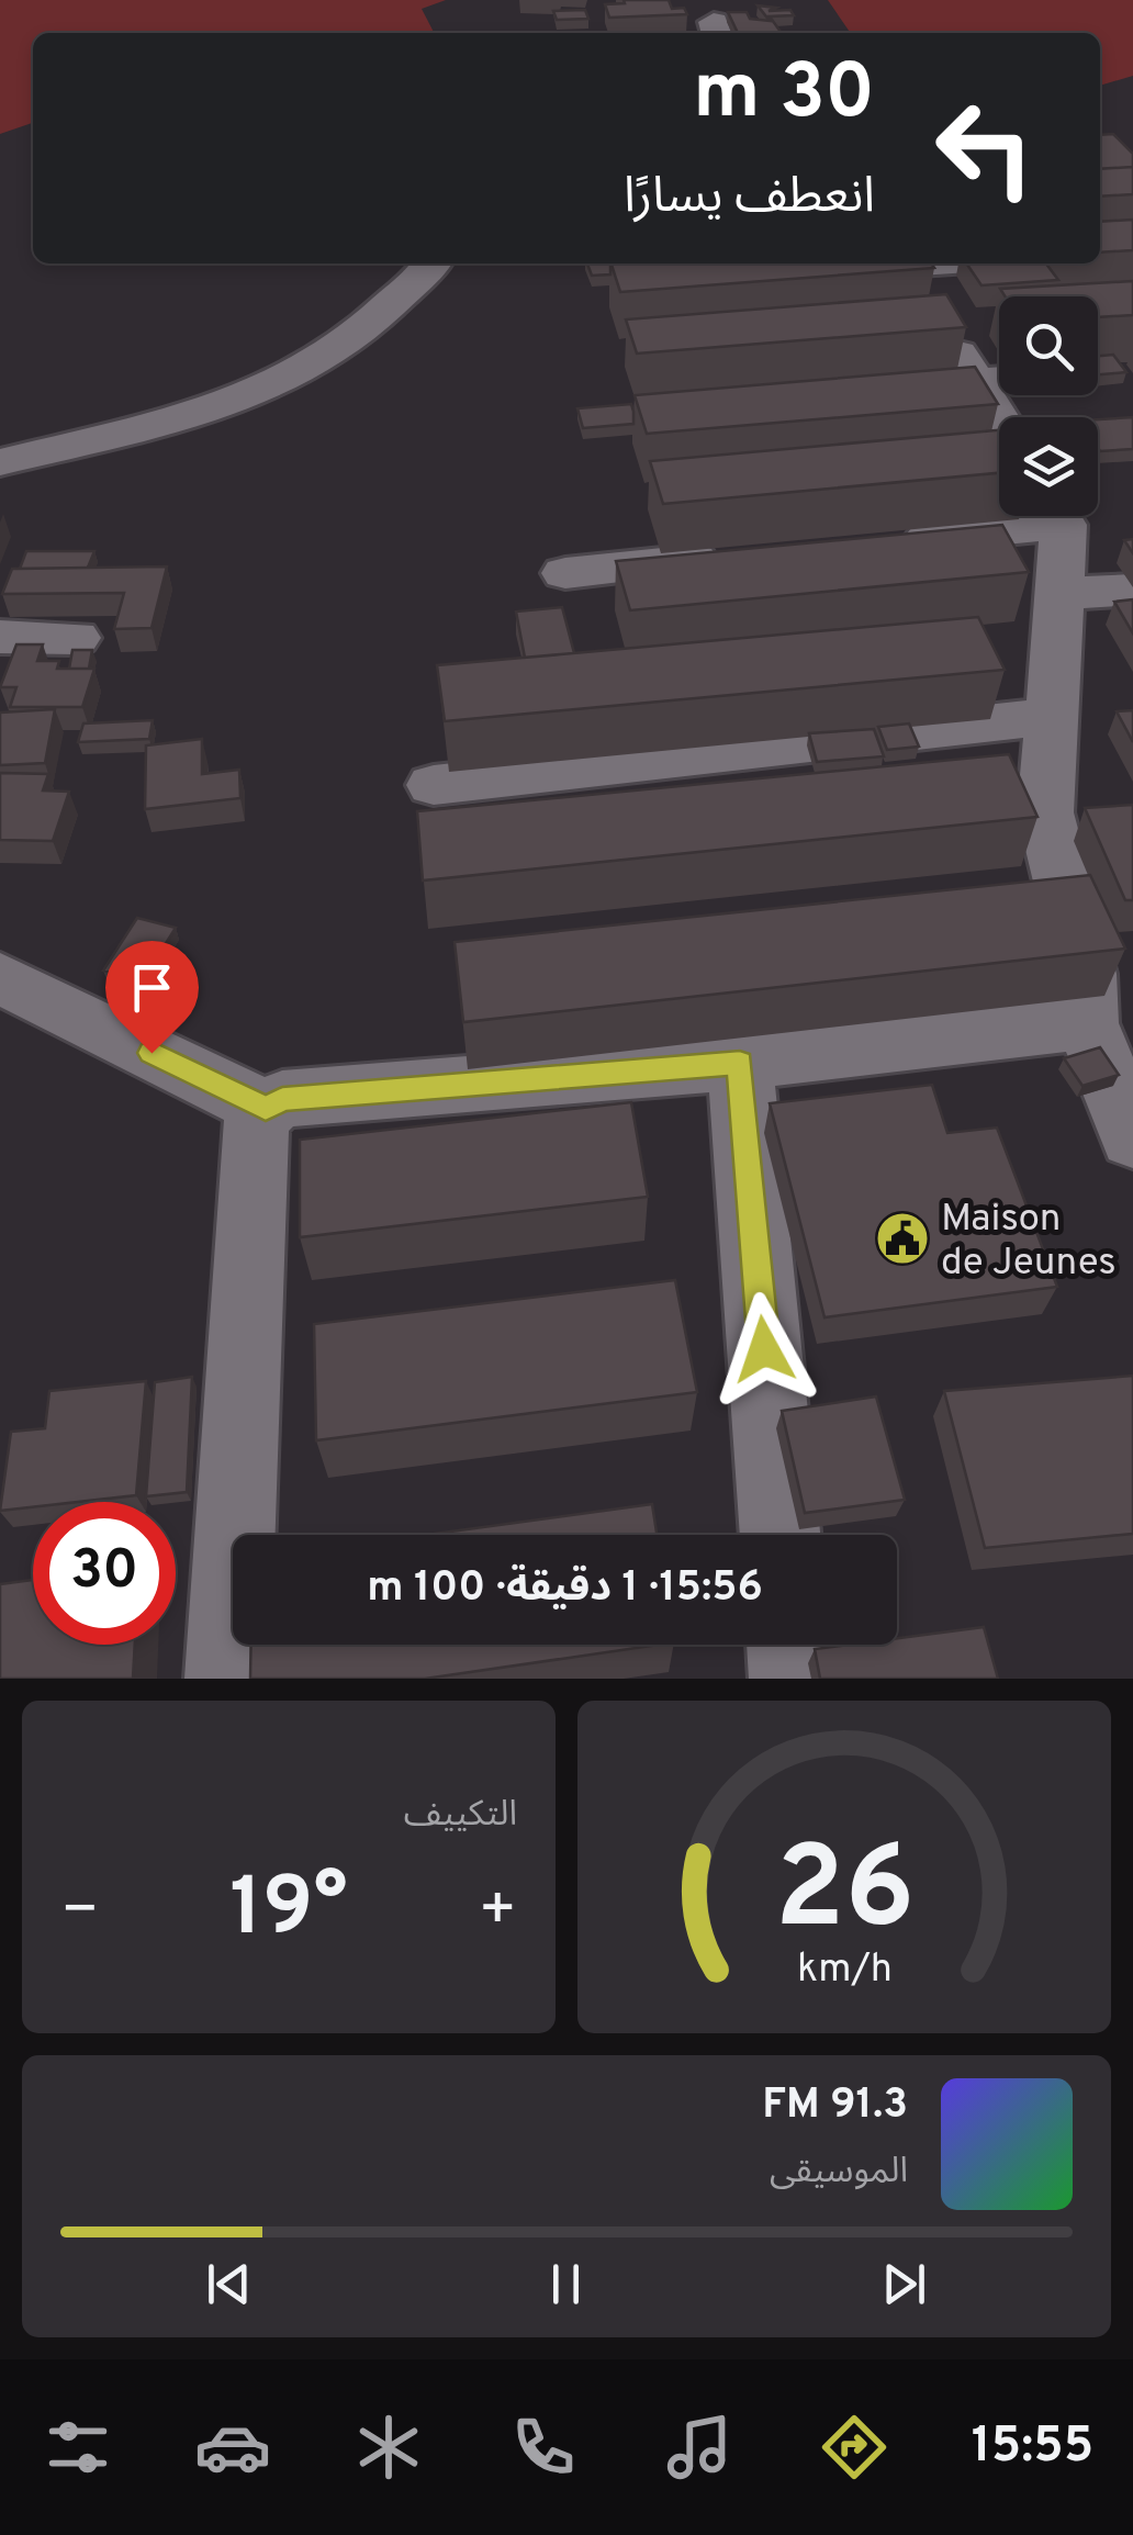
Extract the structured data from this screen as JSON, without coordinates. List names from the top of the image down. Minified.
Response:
{"places":{"public building":["Maison de Jeunes"]},"page":{"turn":["30 m","انعطف يسارًا"],"limit":"30","trip":"15:56 · 1 دقيقة · 100 m","tile":"التكييف","heat":["−","19°","+"],"song":["91.3 FM","الموسيقى"],"tabs":"15:55","gauge":["26","km/h"]}}
